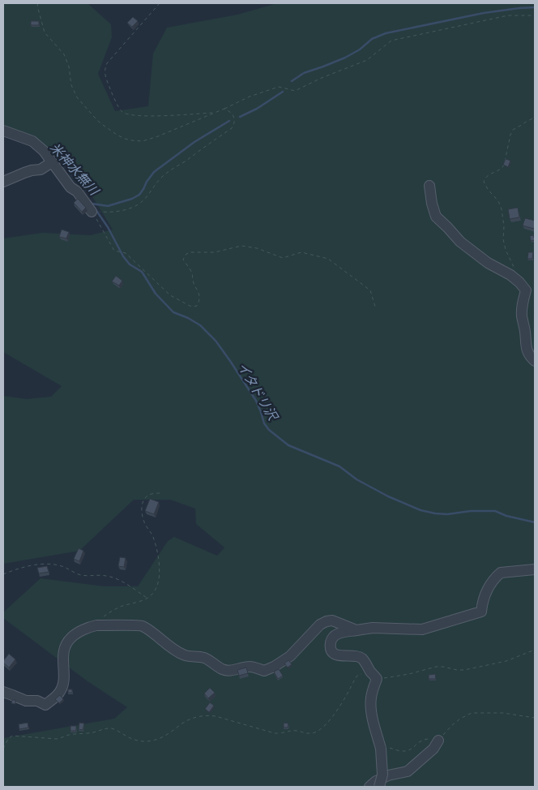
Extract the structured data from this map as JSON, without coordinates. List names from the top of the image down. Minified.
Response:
{"water":["米神水無川","イタドリ沢"]}
